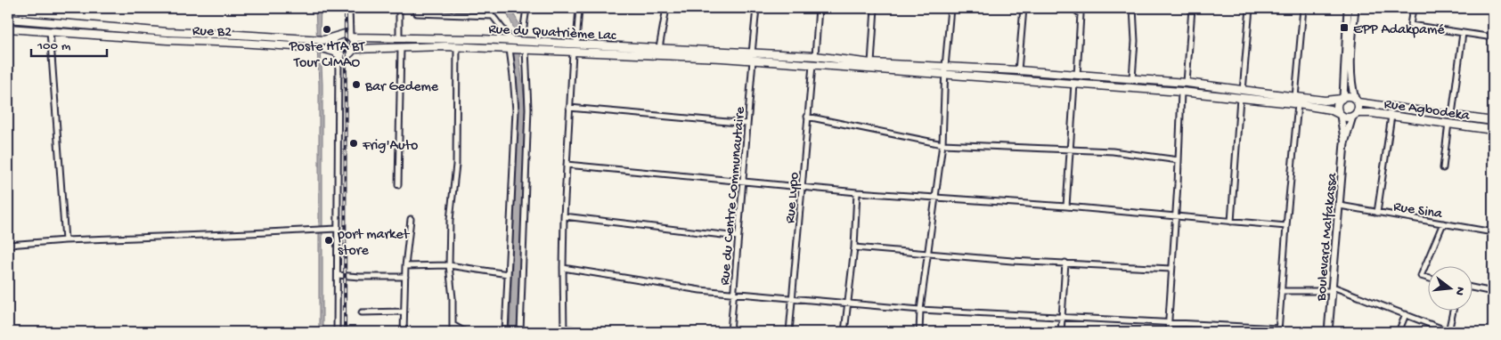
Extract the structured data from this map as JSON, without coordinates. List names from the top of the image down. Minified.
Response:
{"streets":{"main road":["Rue B2","Rue du Quatrième Lac","Rue Agbodeka"],"street":["Rue du Centre Communautaire","Rue Lypo","Rue Sina","Boulevard Malfakassa"]},"crossings":[["Rue B2","Rue du Quatrième Lac"],["Rue du Quatrième Lac","Rue du Centre Communautaire"],["Rue Sina","Boulevard Malfakassa"]],"places":{"transit":["EPP Adakpamé"],"other":["Poste HTA BT Tour CIMAO","Bar Gedeme","Frig'Auto","port market store"]},"scale_bar":"100 m","north":"right"}
